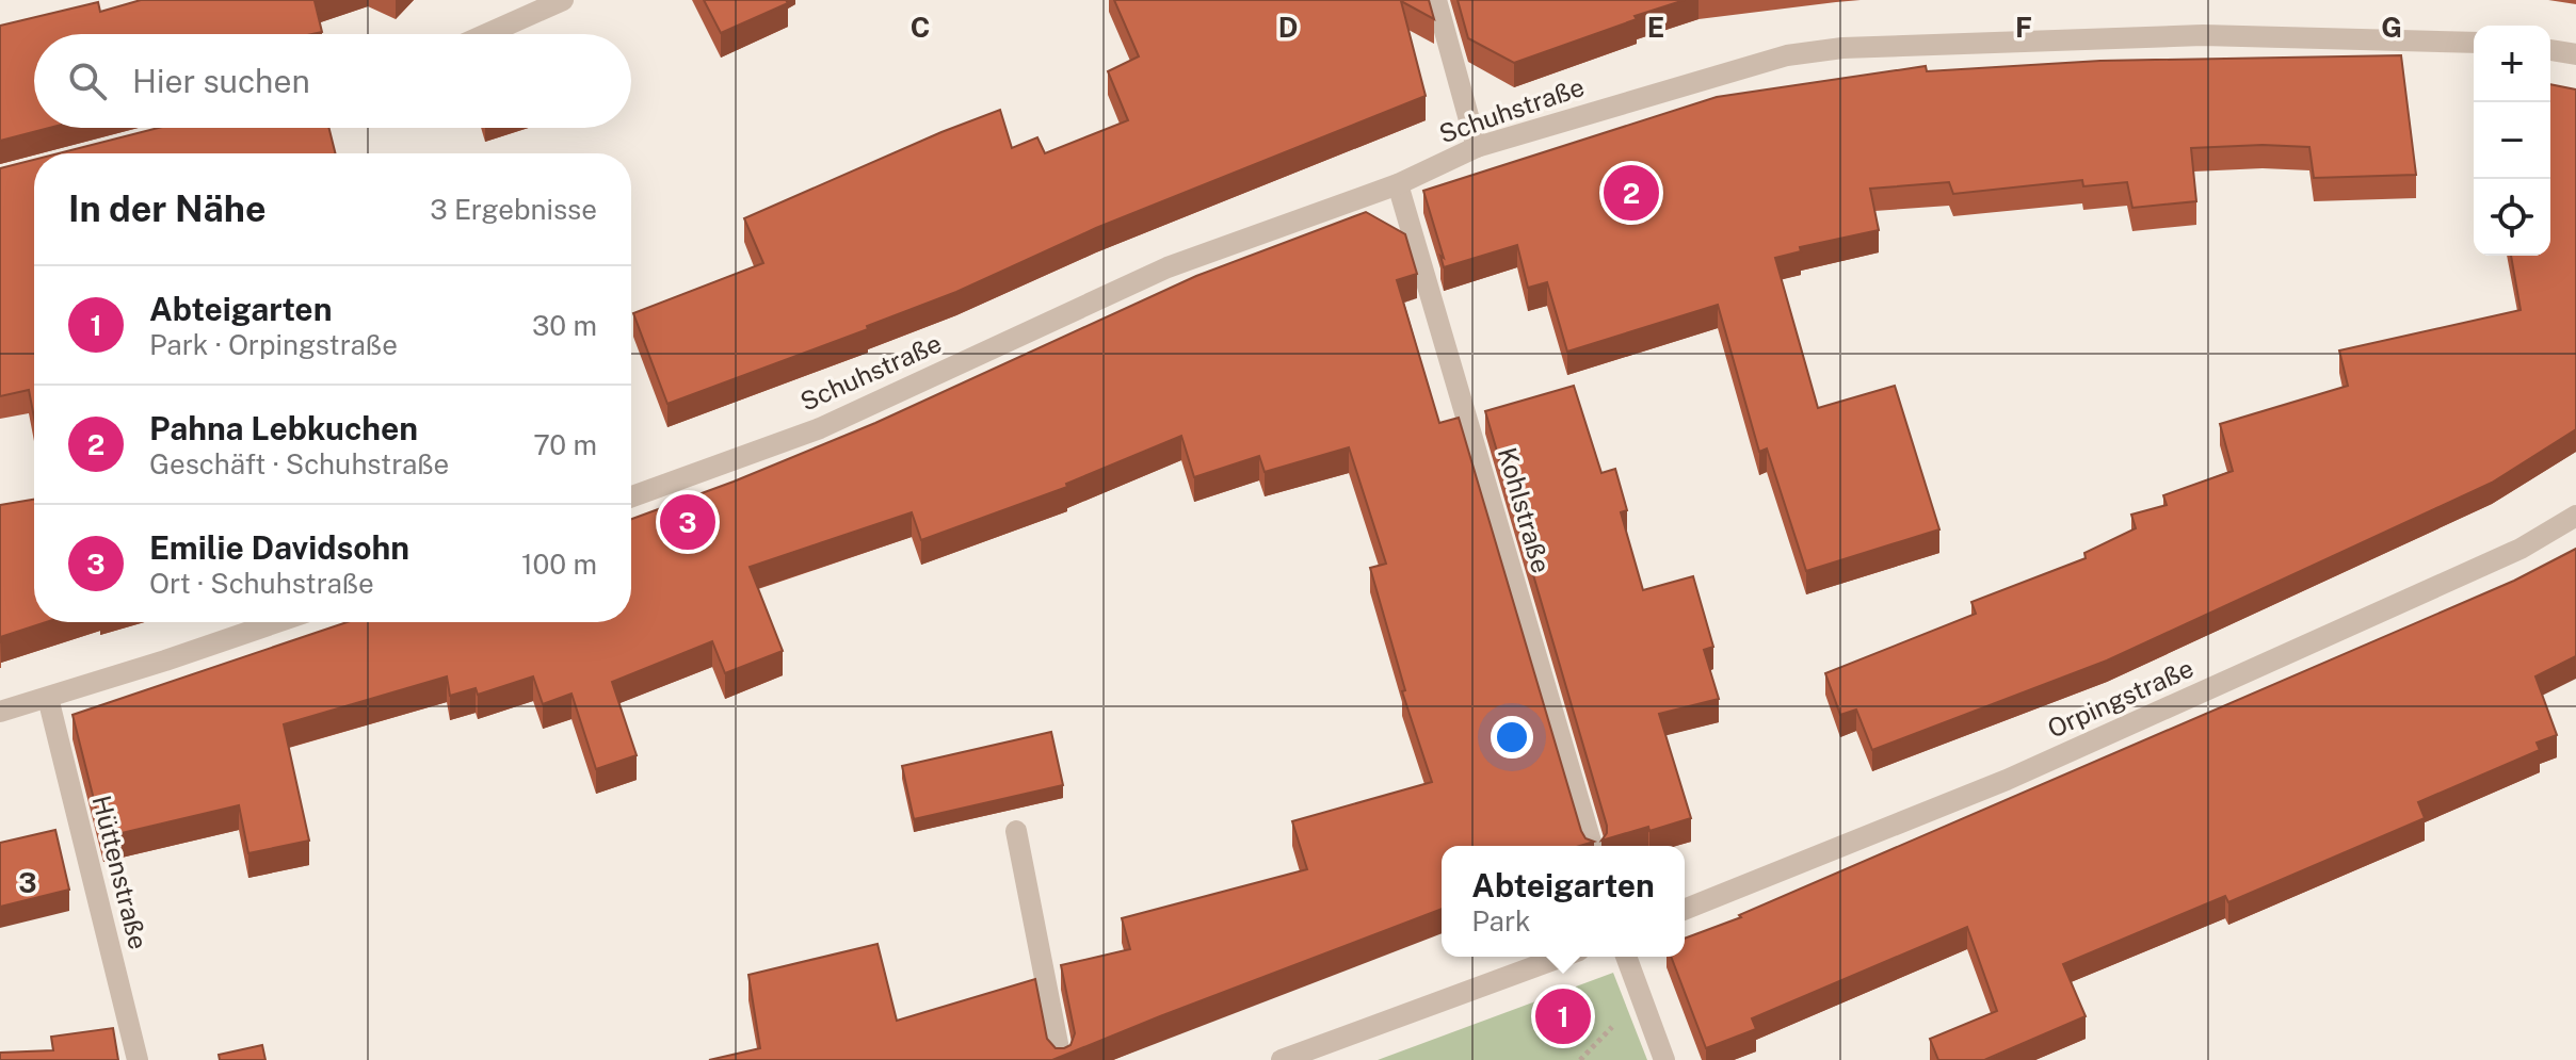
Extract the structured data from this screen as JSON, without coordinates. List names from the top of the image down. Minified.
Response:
{"streets":{"street":["Schuhstraße","Kohlstraße","Orpingstraße","Hüttenstraße"]},"crossings":[["Schuhstraße","Kohlstraße"]],"page":{"map_buttons":["+","−"],"search":"Hier suchen","heading":["In der Nähe","3 Ergebnisse"],"pins":["2","3","1"],"list":[{"mark":"1","name":"Abteigarten","note":"Park · Orpingstraße","value":"30 m"},{"mark":"2","name":"Pahna Lebkuchen","note":"Geschäft · Schuhstraße","value":"70 m"},{"mark":"3","name":"Emilie Davidsohn","note":"Ort · Schuhstraße","value":"100 m"}],"popup":["Abteigarten","Park"]},"grid":{"columns":["C","D","E","F","G"],"rows":["3"]}}
